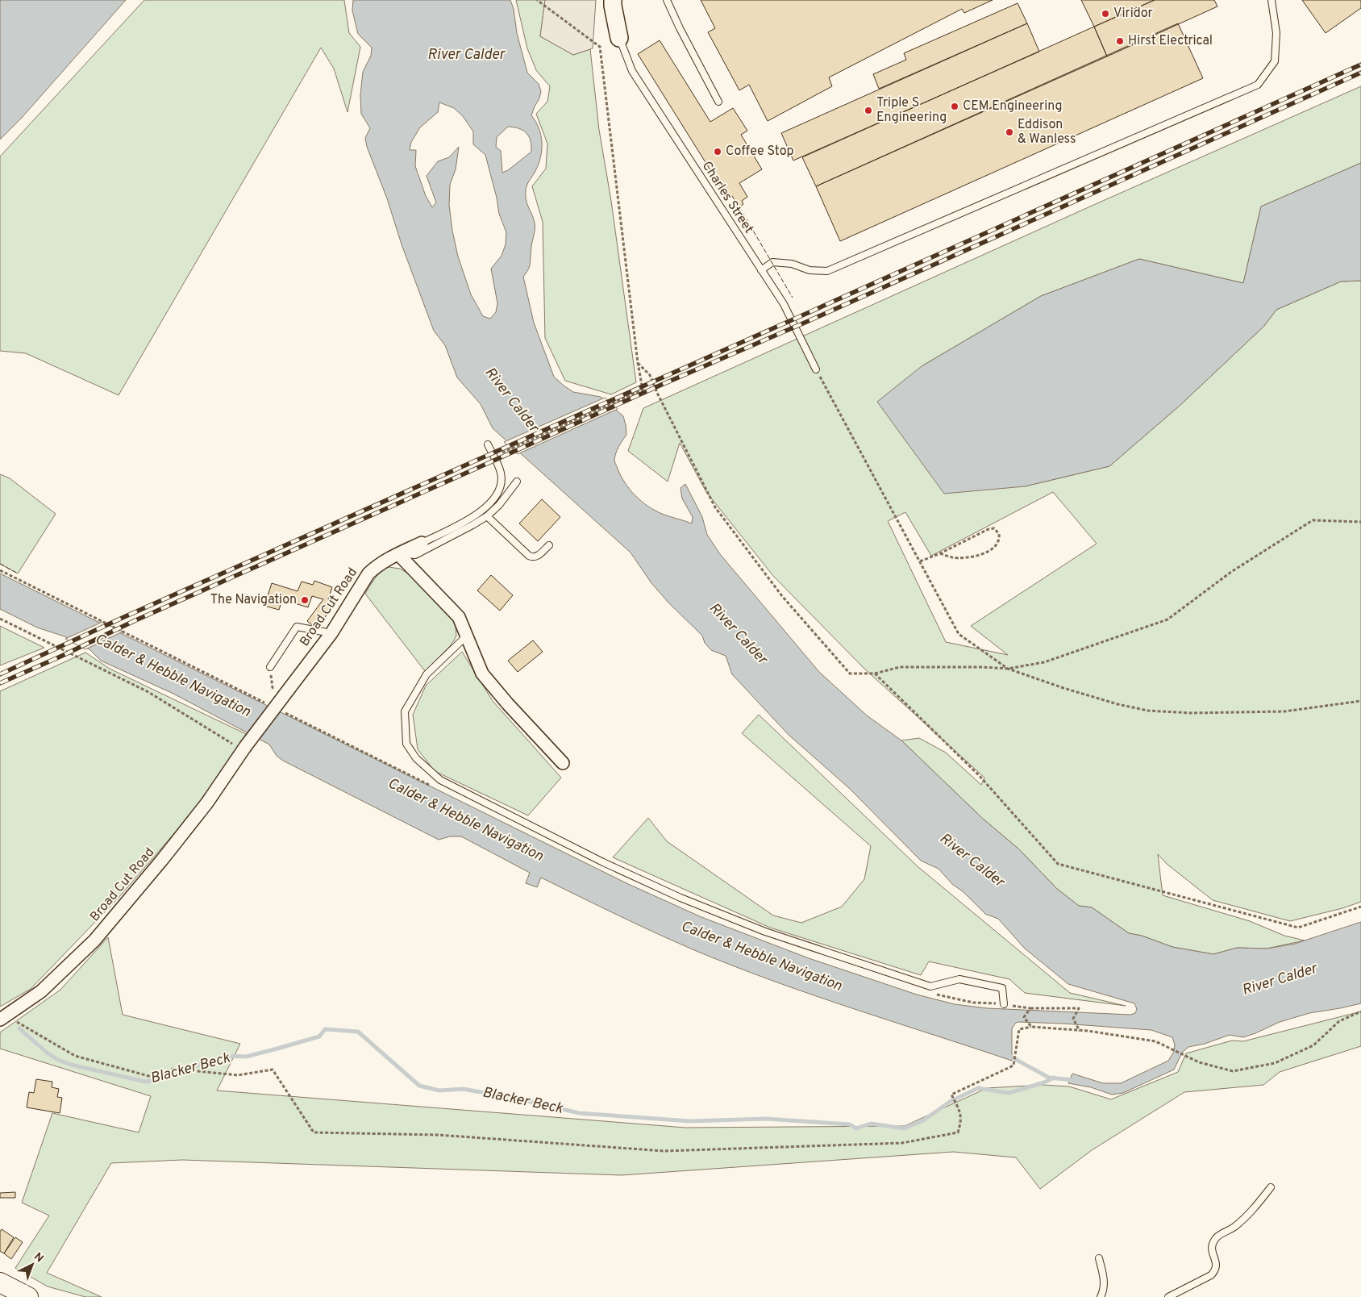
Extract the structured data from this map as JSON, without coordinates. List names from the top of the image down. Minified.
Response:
{"streets":{"street":["Broad Cut Road"],"lane":["Charles Street"]},"water":["River Calder","Calder & Hebble Navigation","Blacker Beck"],"places":["Viridor","Hirst Electrical","CEM Engineering","Triple S Engineering","Eddison & Wanless","Coffee Stop","The Navigation"],"north":"top right"}
